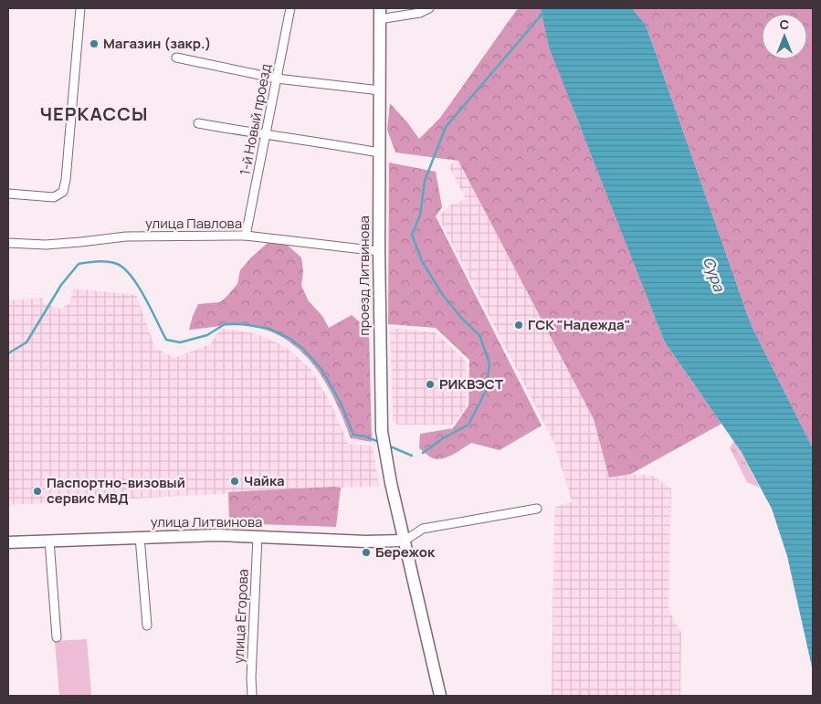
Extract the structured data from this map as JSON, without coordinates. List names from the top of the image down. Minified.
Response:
{"streets":{"main road":["проезд Литвинова","улица Литвинова"],"street":["1-й Новый проезд","улица Павлова","улица Егорова"]},"crossings":[["1-й Новый проезд","улица Павлова"],["улица Павлова","проезд Литвинова"],["проезд Литвинова","улица Литвинова"],["улица Литвинова","улица Егорова"]],"districts":["ЧЕРКАССЫ"],"water":["Сура"],"places":["Магазин (закр.)","ГСК \"Надежда\"","РИКВЭСТ","Чайка","Паспортно-визовый сервис МВД","Бережок"],"north":"top"}
